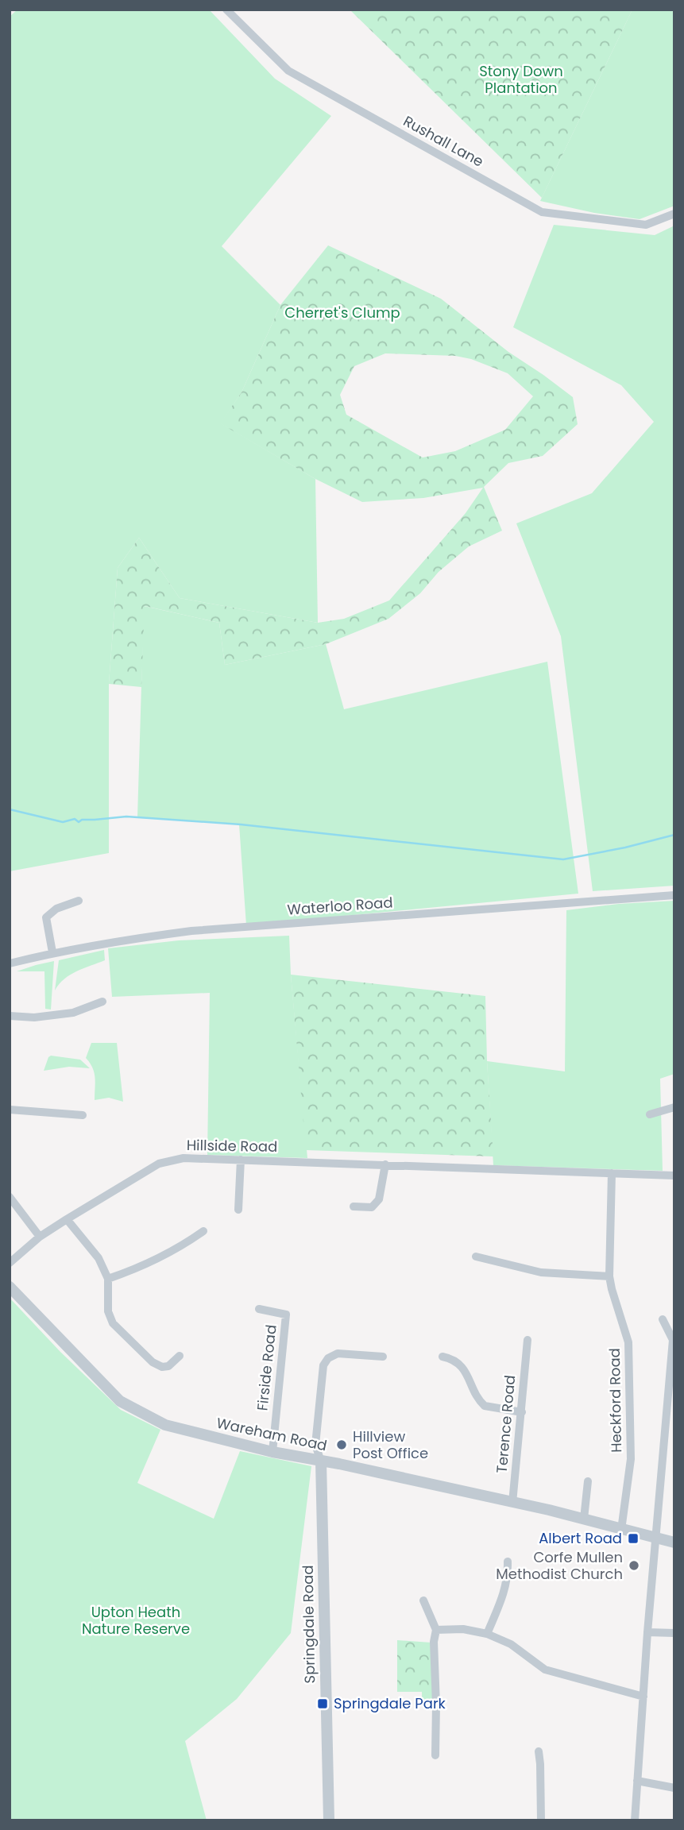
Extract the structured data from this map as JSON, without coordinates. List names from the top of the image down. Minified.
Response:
{"streets":{"street":["Rushall Lane","Waterloo Road","Hillside Road","Firside Road","Heckford Road","Terence Road","Wareham Road","Springdale Road"]},"crossings":[["Hillside Road","Heckford Road"],["Firside Road","Wareham Road"],["Heckford Road","Wareham Road"],["Terence Road","Wareham Road"],["Wareham Road","Springdale Road"]],"parks":["Stony Down Plantation","Cherret's Clump","Upton Heath Nature Reserve"],"places":{"other":["Hillview Post Office","Corfe Mullen Methodist Church"],"transit":["Albert Road","Springdale Park"]}}
